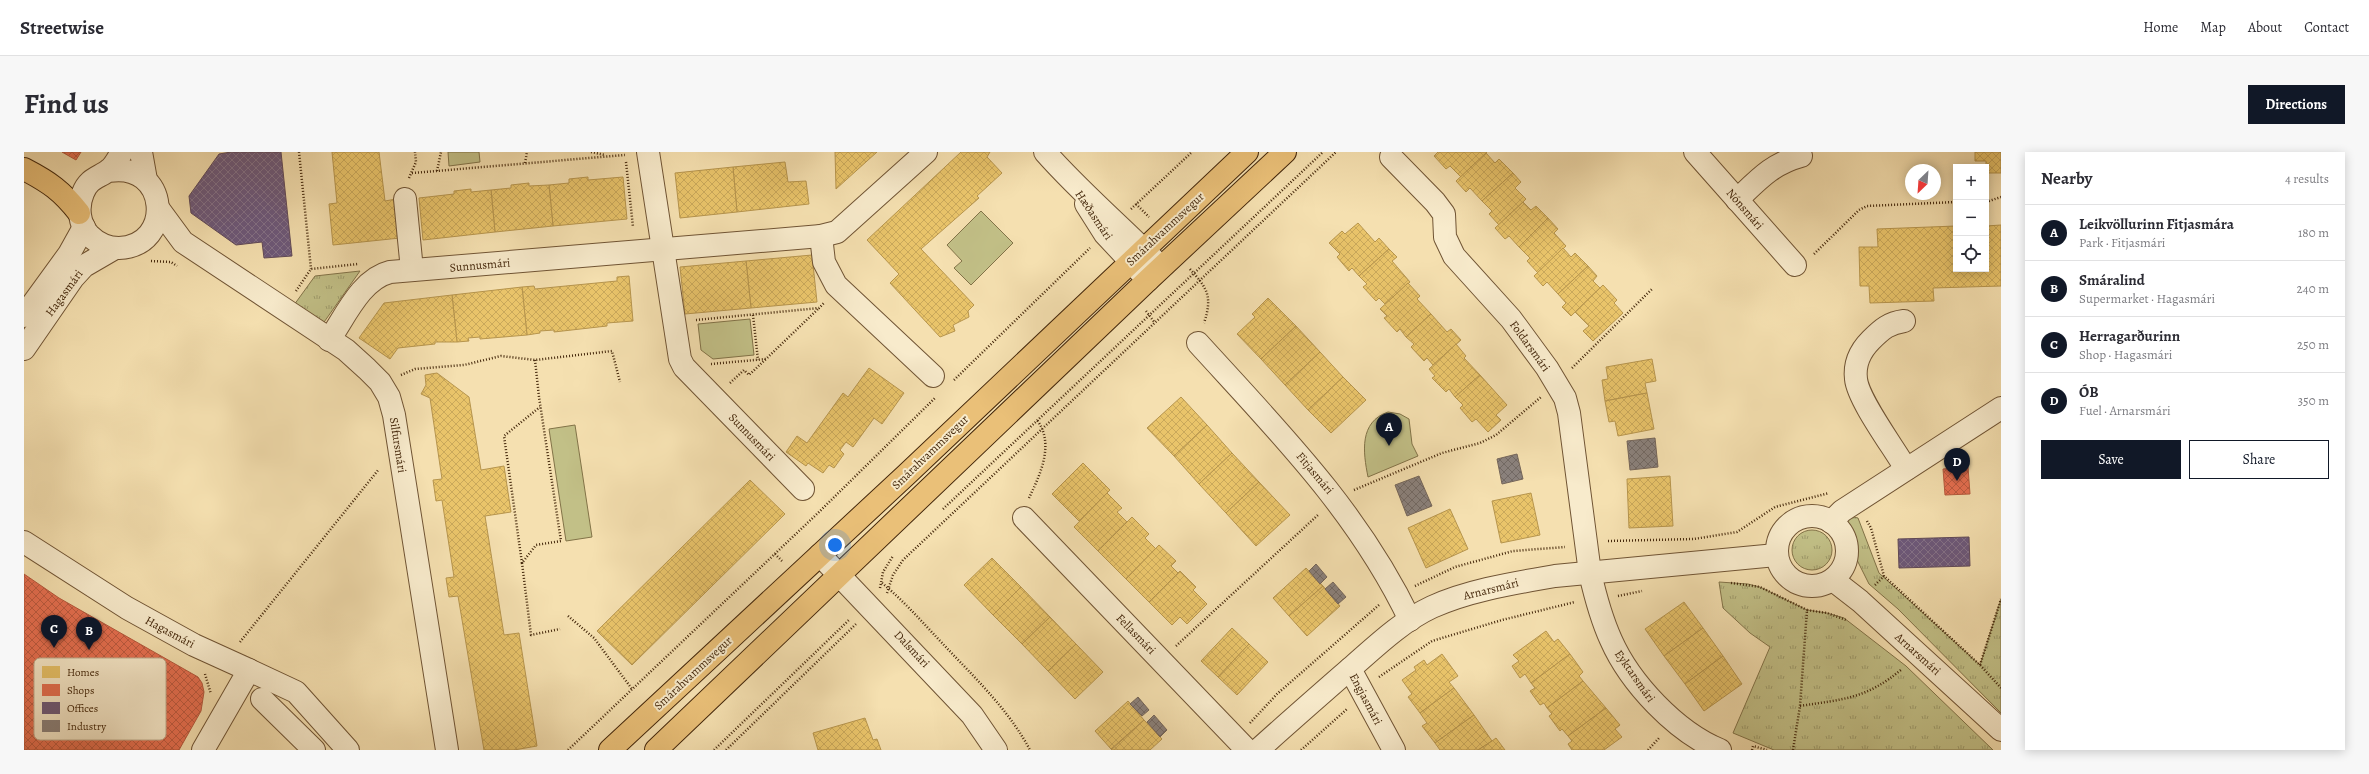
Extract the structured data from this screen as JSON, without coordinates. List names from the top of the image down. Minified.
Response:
{"streets":{"main road":["Smárahvammsvegur"],"street":["Nónsmári","Hæðasmári","Sunnusmári","Hagasmári","Foldarsmári","Silfursmári","Fitjasmári","Arnarsmári","Fellasmári","Dalsmári","Eyktarsmári","Engjasmári"]},"crossings":[["Hæðasmári","Smárahvammsvegur"],["Smárahvammsvegur","Dalsmári"],["Sunnusmári","Silfursmári"],["Hagasmári","Silfursmári"],["Foldarsmári","Arnarsmári"],["Foldarsmári","Eyktarsmári"],["Fitjasmári","Arnarsmári"],["Arnarsmári","Eyktarsmári"],["Arnarsmári","Engjasmári"]],"legend":["Homes","Shops","Offices","Industry"],"north":"bottom left","page":{"header":"Streetwise","nav":["Home","Map","About","Contact"],"title":"Find us","buttons":["Directions",["Save","Share"]],"heading":["Nearby","4 results"],"map_buttons":["+","−"],"list":[{"mark":"A","name":"Leikvöllurinn Fitjasmára","note":"Park · Fitjasmári","value":"180 m"},{"mark":"B","name":"Smáralind","note":"Supermarket · Hagasmári","value":"240 m"},{"mark":"C","name":"Herragarðurinn","note":"Shop · Hagasmári","value":"250 m"},{"mark":"D","name":"ÓB","note":"Fuel · Arnarsmári","value":"350 m"}],"pins":["A","D","C","B"]}}
